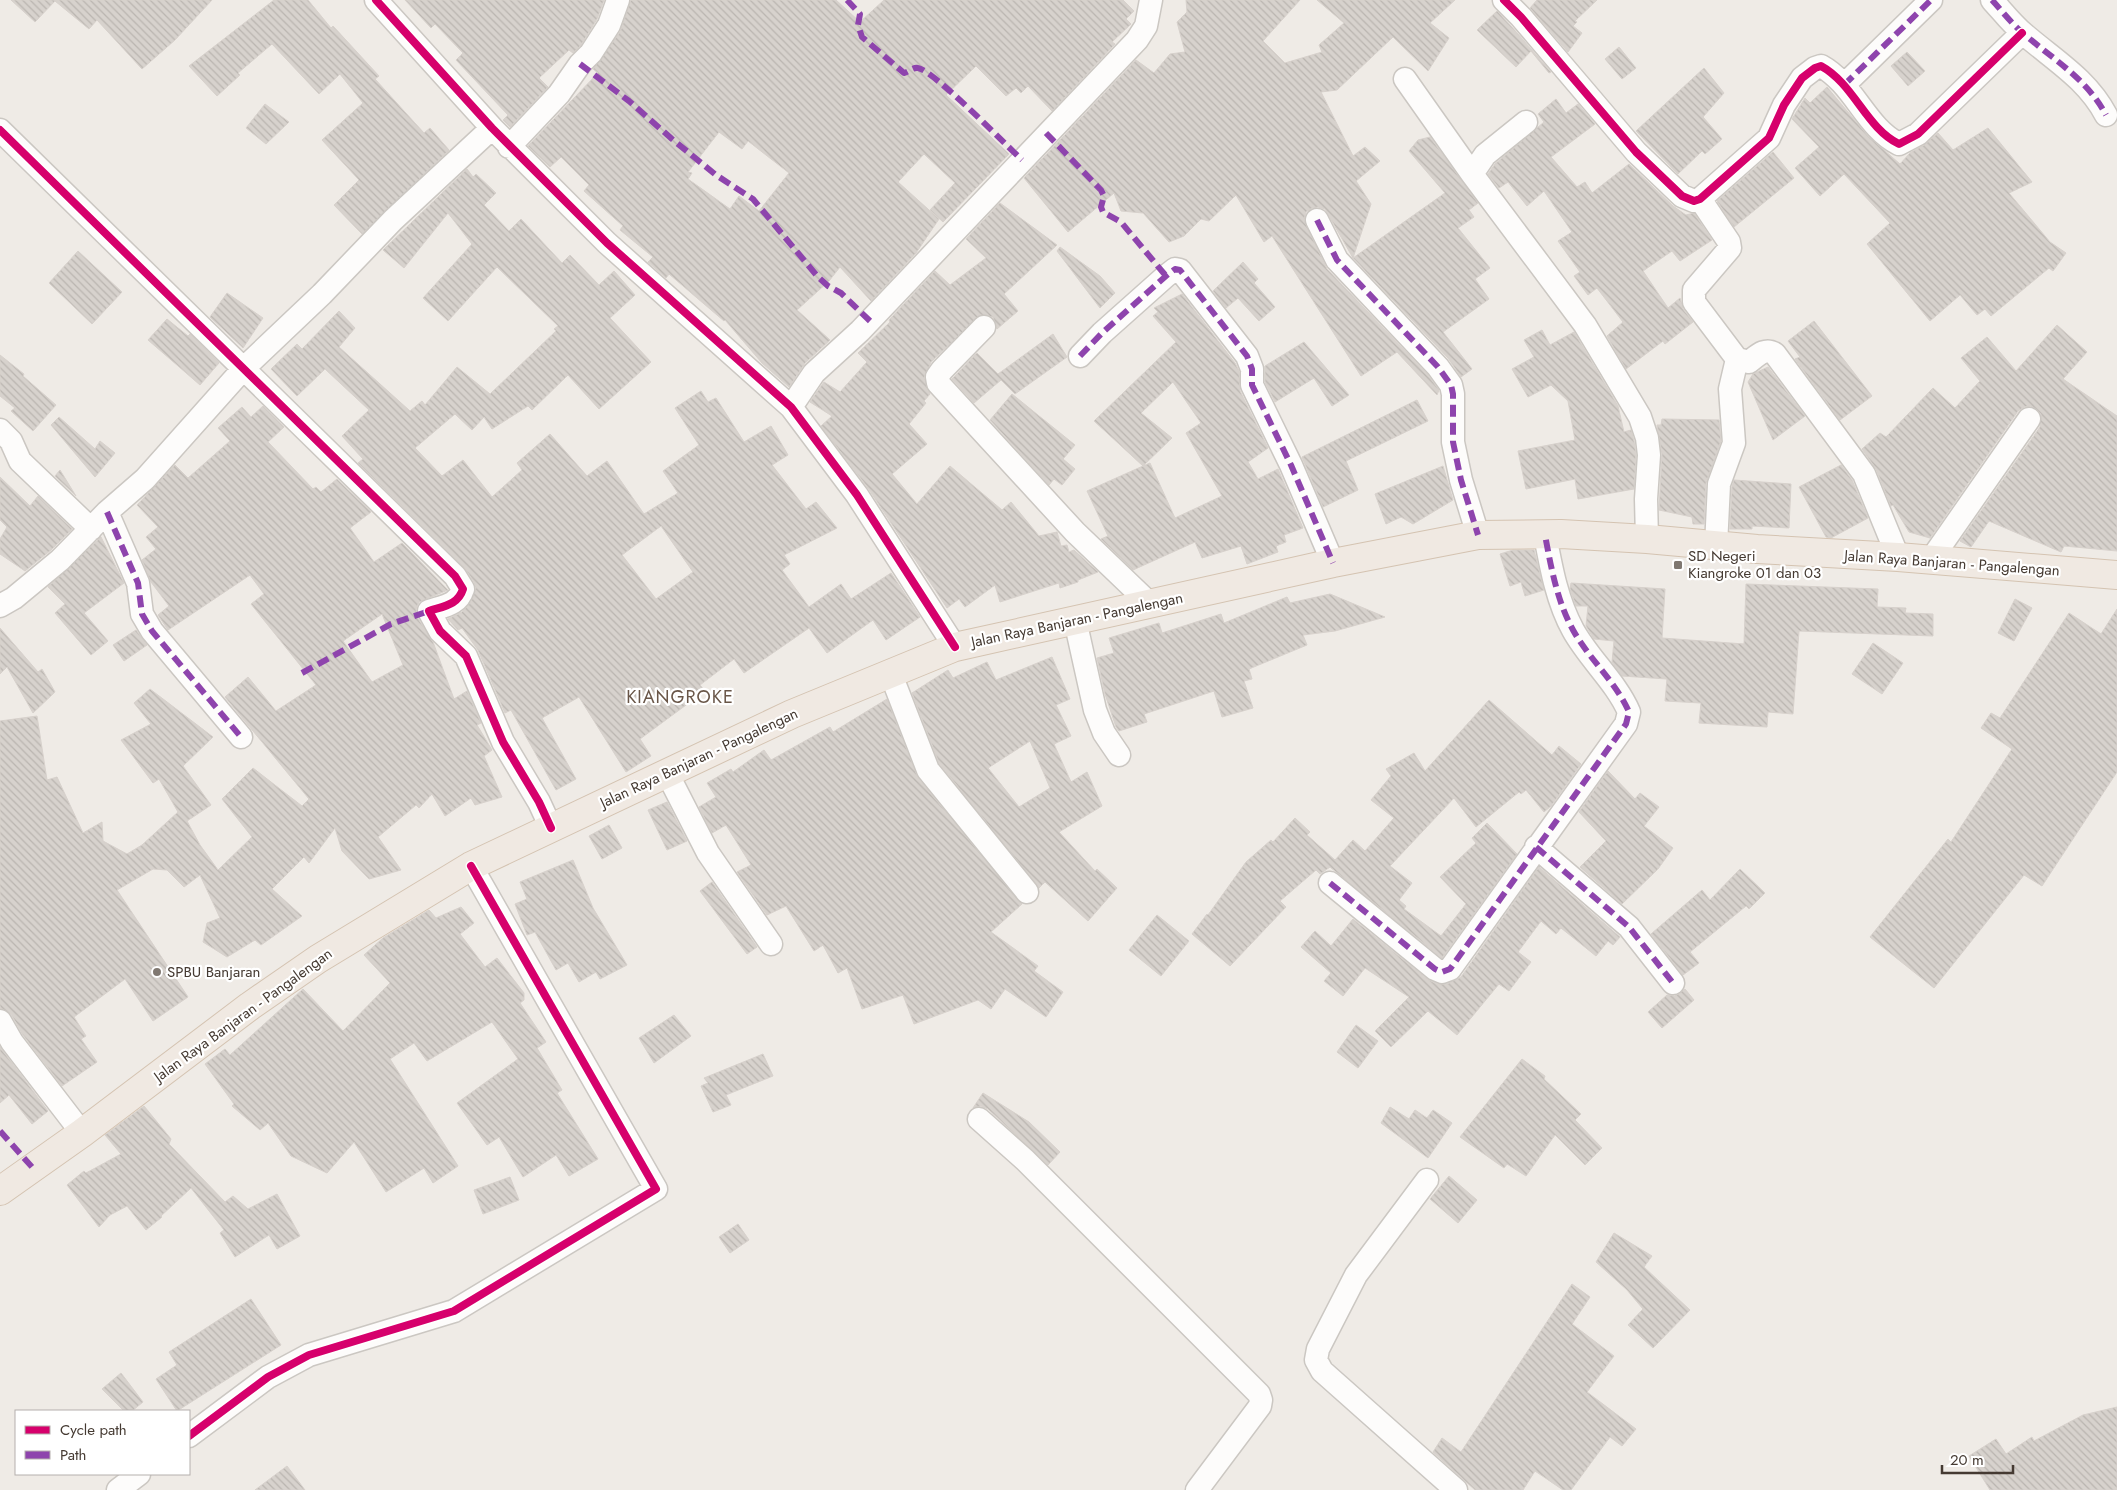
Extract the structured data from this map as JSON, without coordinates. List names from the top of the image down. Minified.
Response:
{"streets":{"main road":["Jalan Raya Banjaran - Pangalengan"]},"districts":["KIANGROKE"],"places":{"transit":["SD Negeri Kiangroke 01 dan 03"],"other":["SPBU Banjaran"]},"legend":["Cycle path","Path"],"scale_bar":"20 m"}
